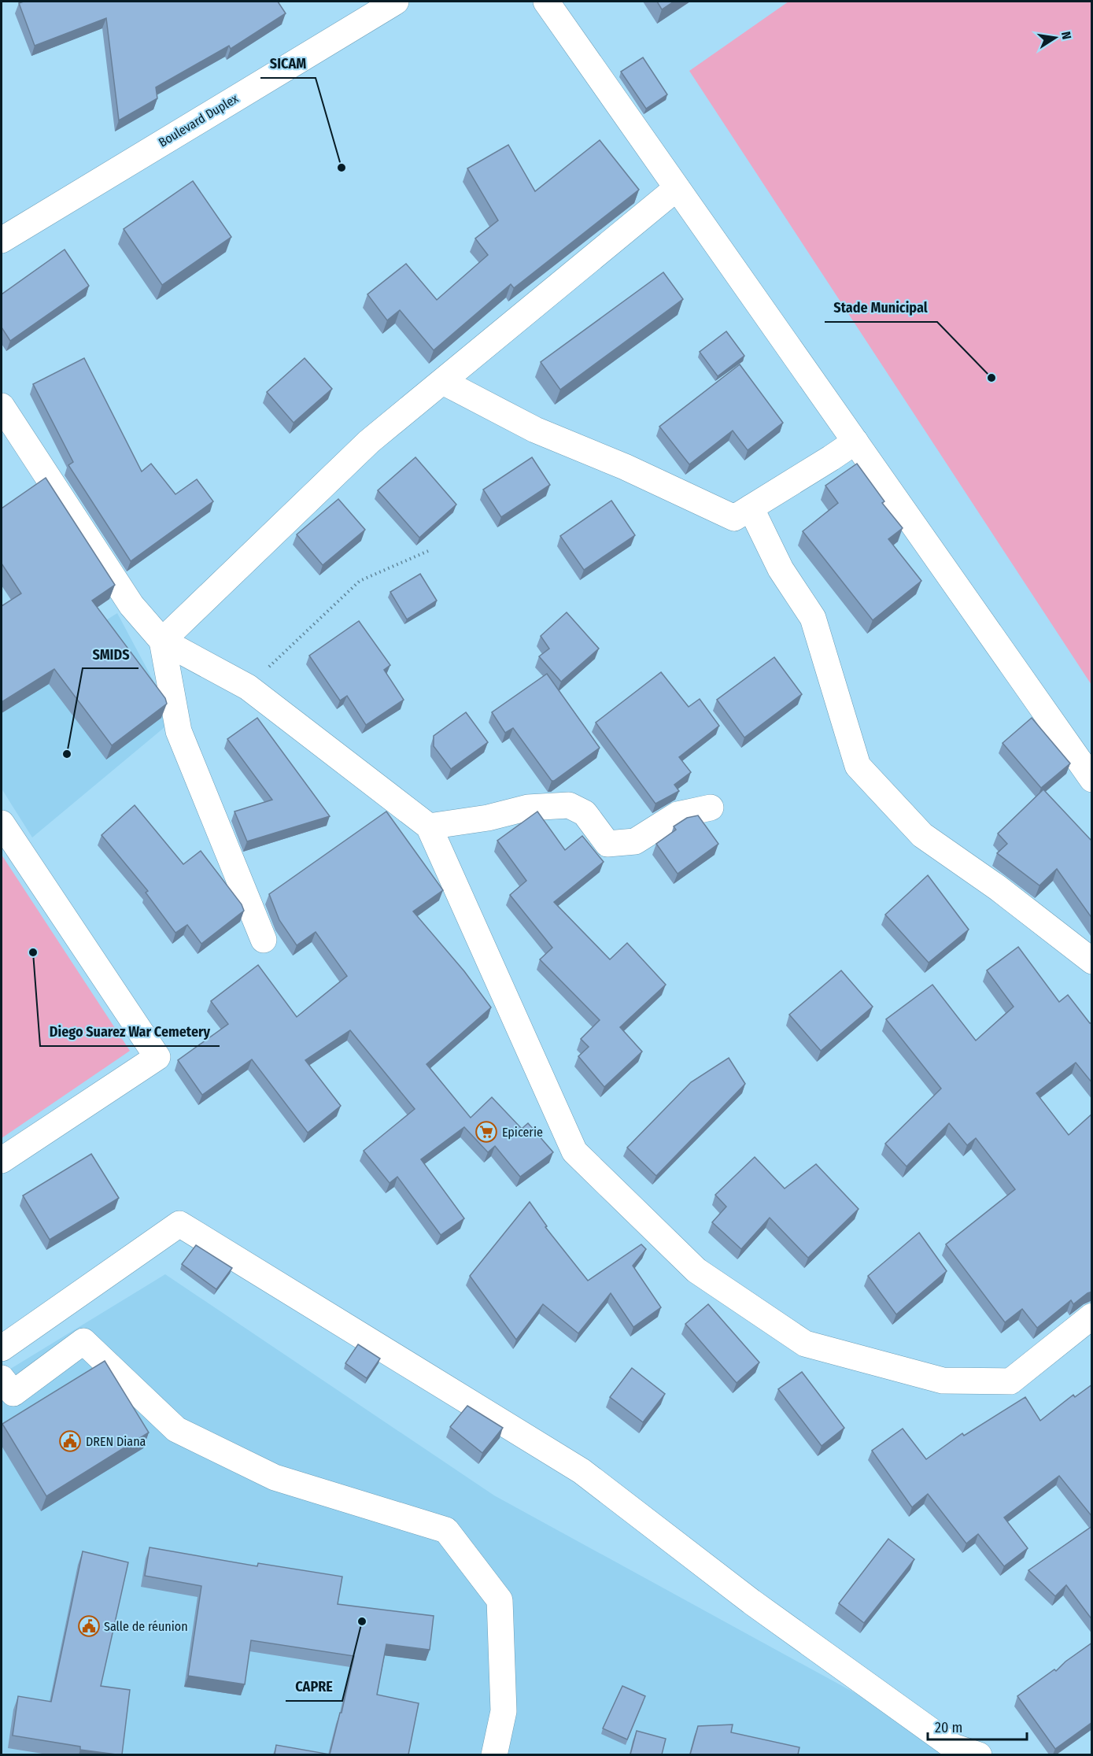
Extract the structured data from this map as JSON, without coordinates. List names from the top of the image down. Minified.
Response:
{"streets":{"street":["Boulevard Duplex"]},"places":{"other":["SICAM","Stade Municipal","SMIDS","Diego Suarez War Cemetery","CAPRE"],"supermarket":["Epicerie"],"public building":["DREN Diana","Salle de réunion"]},"scale_bar":"20 m","north":"right"}
